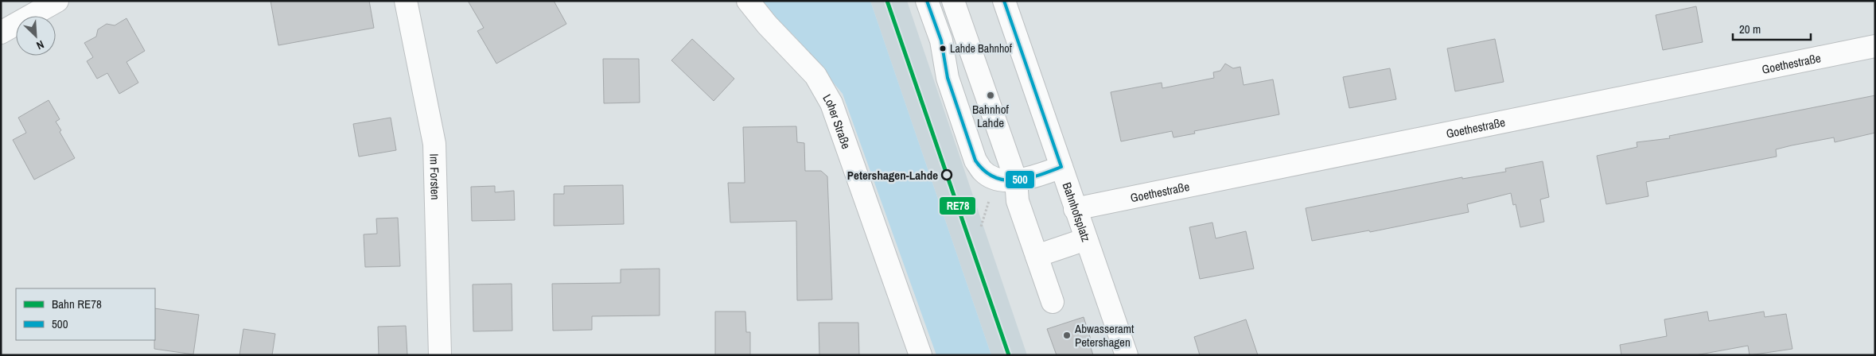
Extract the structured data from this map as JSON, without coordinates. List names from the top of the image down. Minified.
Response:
{"streets":{"street":["Goethestraße","Loher Straße","Im Forsten","Bahnhofsplatz"]},"crossings":[["Goethestraße","Bahnhofsplatz"]],"places":["Lahde Bahnhof","Bahnhof Lahde","Petershagen-Lahde","Abwasseramt Petershagen"],"lines":["rail line RE78","transit line 500"],"legend":["Bahn RE78","500"],"scale_bar":"20 m","north":"bottom right"}
